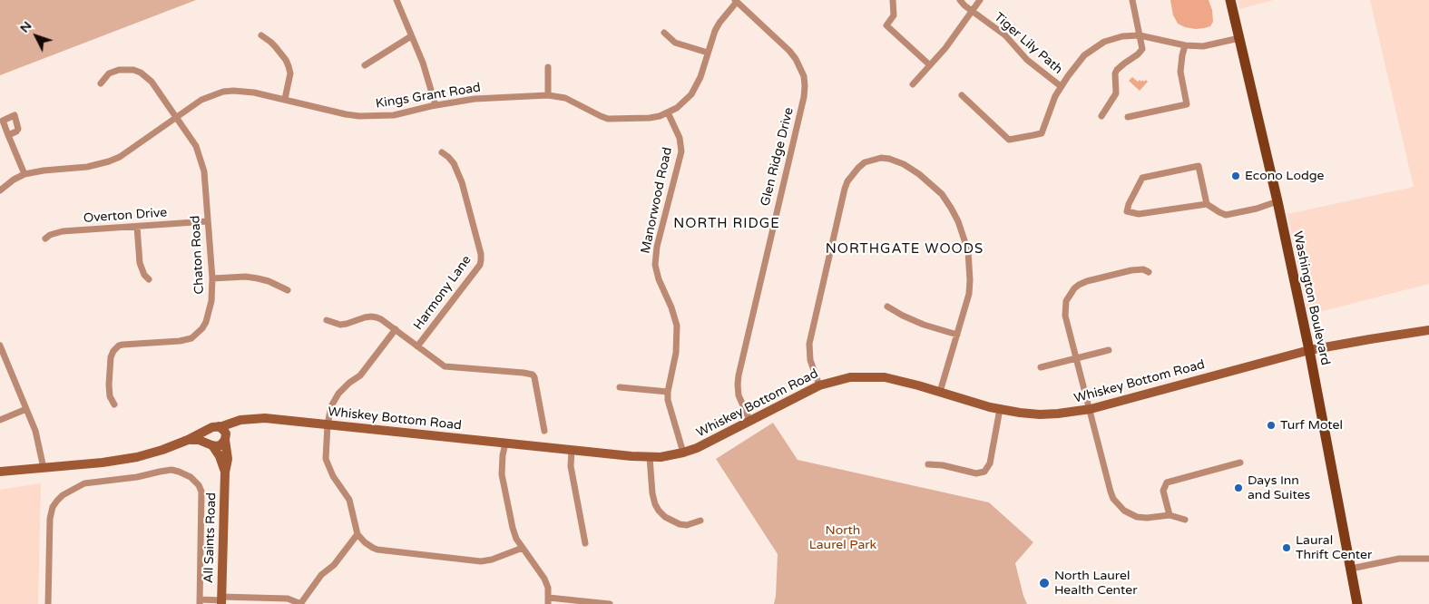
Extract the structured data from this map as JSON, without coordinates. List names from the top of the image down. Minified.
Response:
{"streets":{"main road":["Washington Boulevard"],"street":["Tiger Lily Path","Kings Grant Road","Glen Ridge Drive","Manorwood Road","Overton Drive","Chaton Road","Harmony Lane","Whiskey Bottom Road","All Saints Road"]},"crossings":[["Kings Grant Road","Glen Ridge Drive"],["Kings Grant Road","Manorwood Road"],["Kings Grant Road","Chaton Road"],["Glen Ridge Drive","Whiskey Bottom Road"],["Manorwood Road","Whiskey Bottom Road"],["Overton Drive","Chaton Road"],["Harmony Lane","Whiskey Bottom Road"],["Washington Boulevard","Whiskey Bottom Road"],["Whiskey Bottom Road","All Saints Road"]],"districts":["NORTH RIDGE","NORTHGATE WOODS"],"parks":["North Laurel Park"],"places":["Econo Lodge","Turf Motel","Days Inn and Suites","Laural Thrift Center","North Laurel Health Center"],"north":"top left"}
